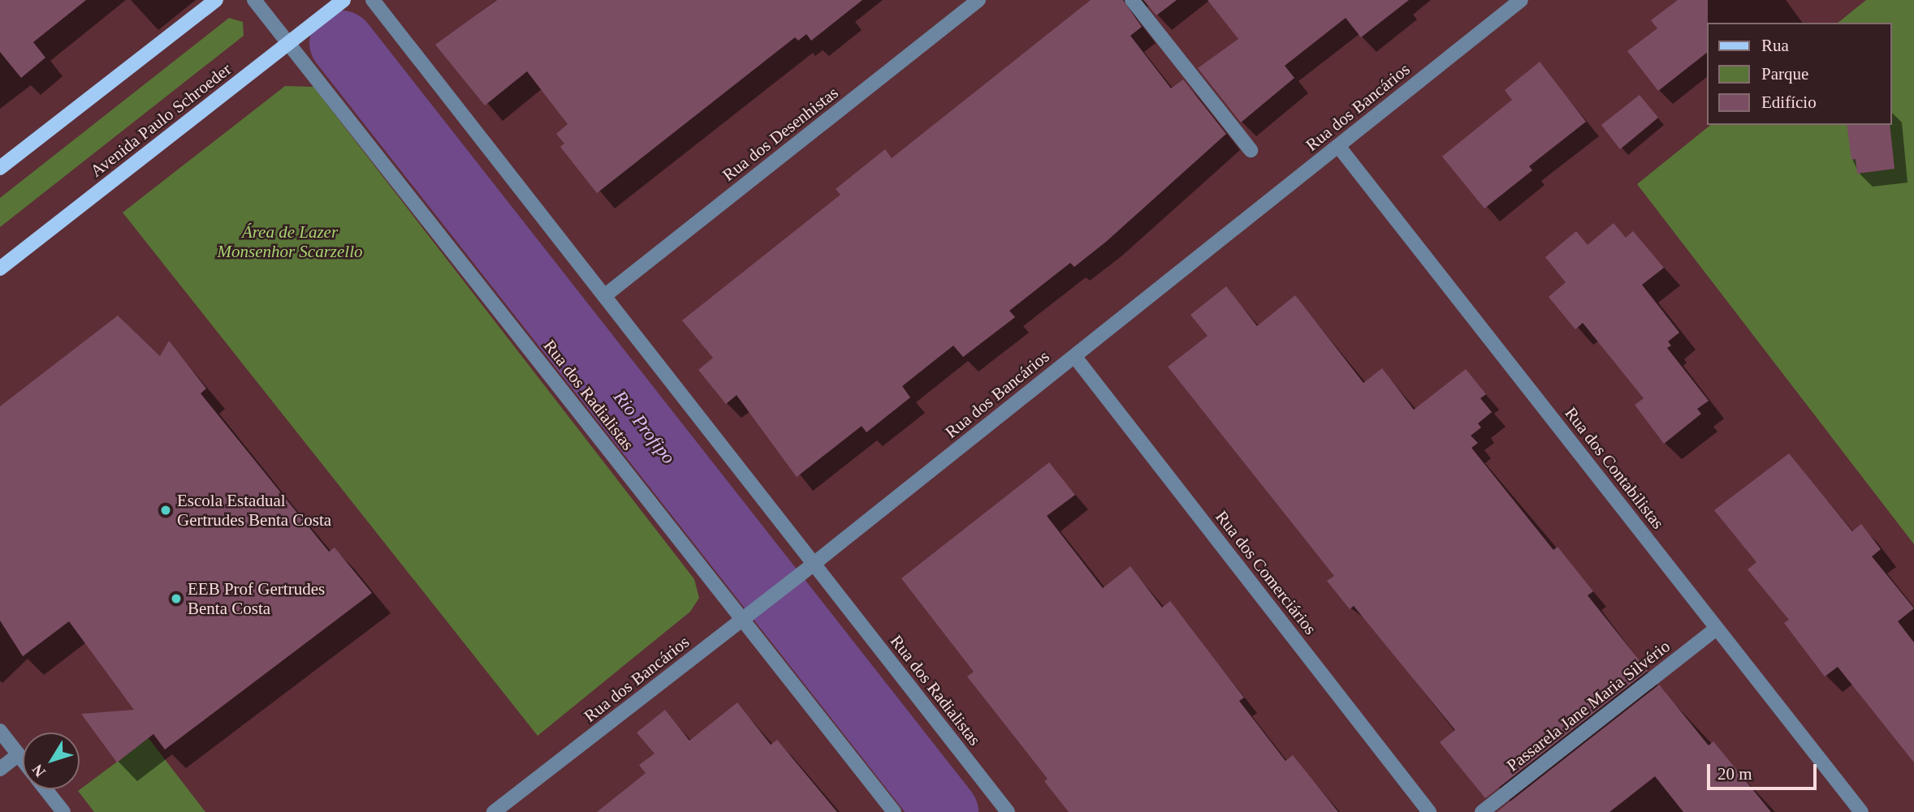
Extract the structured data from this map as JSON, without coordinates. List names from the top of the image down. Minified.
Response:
{"streets":{"main road":["Avenida Paulo Schroeder"],"street":["Rua dos Bancários","Rua dos Desenhistas","Rua dos Radialistas","Rua dos Contabilistas","Rua dos Comerciários","Passarela Jane Maria Silvério"]},"crossings":[["Rua dos Bancários","Rua dos Radialistas"],["Rua dos Bancários","Rua dos Contabilistas"],["Rua dos Bancários","Rua dos Comerciários"],["Avenida Paulo Schroeder","Rua dos Radialistas"],["Rua dos Desenhistas","Rua dos Radialistas"],["Rua dos Contabilistas","Passarela Jane Maria Silvério"]],"water":["Rio Profipo"],"parks":["Área de Lazer Monsenhor Scarzello"],"places":["Escola Estadual Gertrudes Benta Costa","EEB Prof Gertrudes Benta Costa"],"legend":["Rua","Parque","Edifício"],"scale_bar":"20 m","north":"bottom left"}
